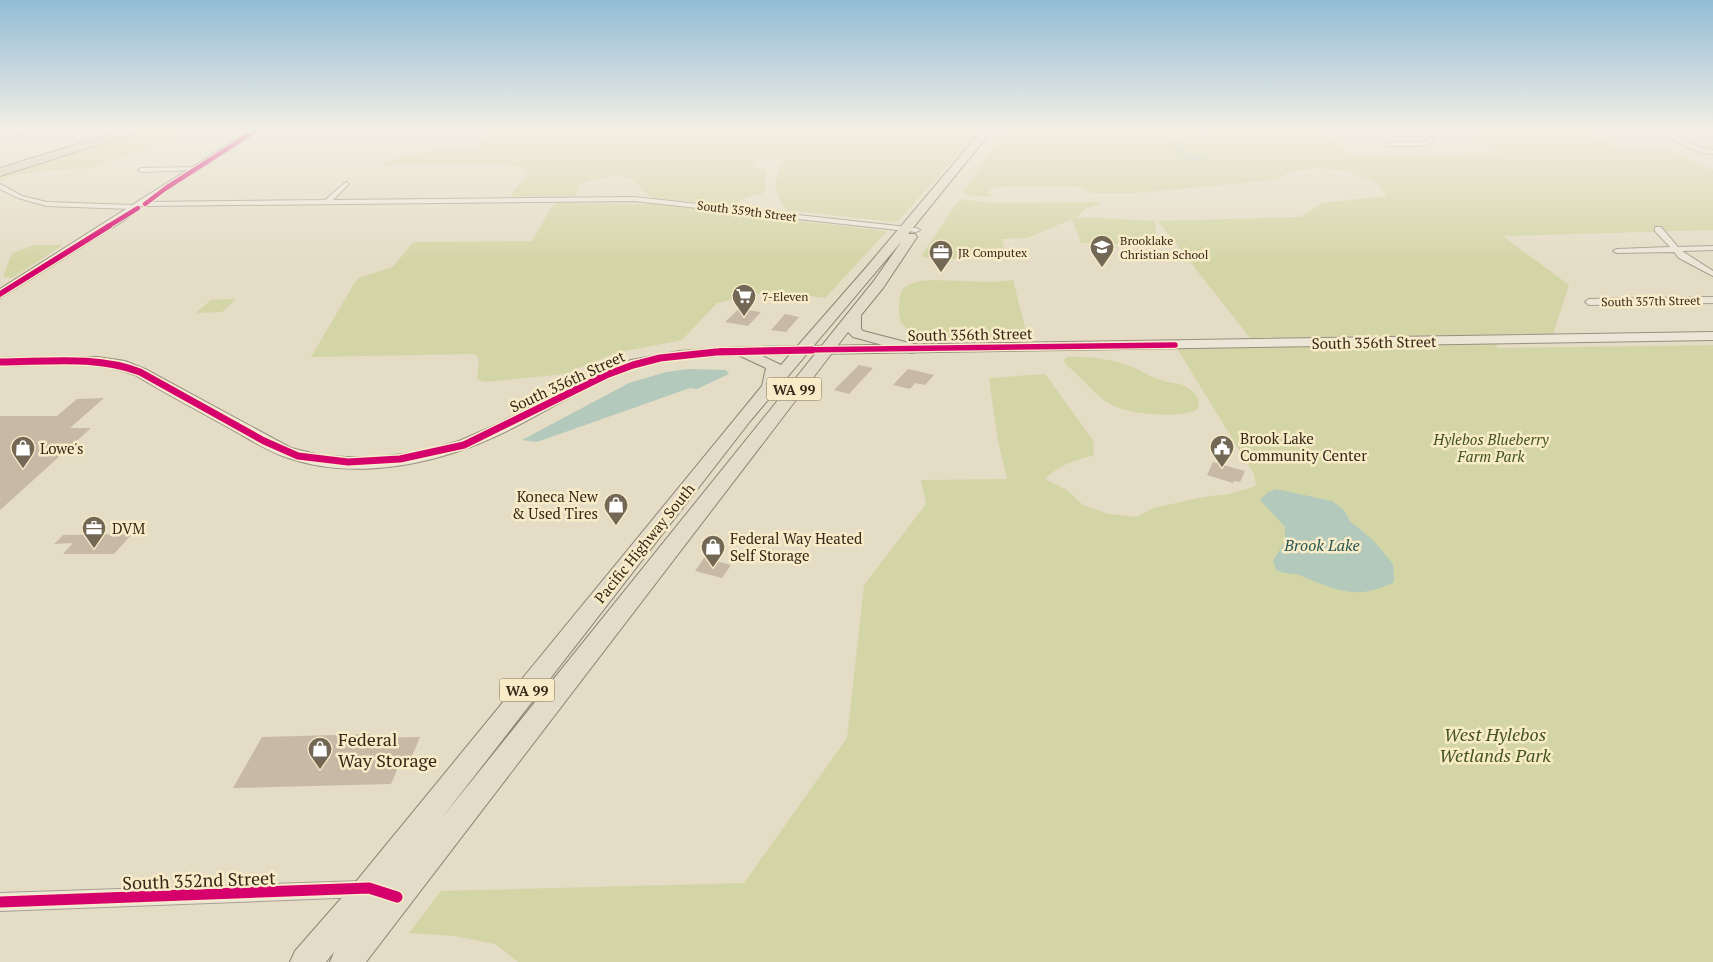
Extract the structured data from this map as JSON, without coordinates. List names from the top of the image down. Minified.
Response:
{"streets":{"main road":["South 356th Street","WA 99","Pacific Highway South"],"street":["South 359th Street","South 357th Street","South 352nd Street"]},"crossings":[["South 359th Street","Pacific Highway South"],["South 356th Street","Pacific Highway South"],["Pacific Highway South","South 352nd Street"]],"water":["Brook Lake"],"parks":["Hylebos Blueberry Farm Park","West Hylebos Wetlands Park"],"places":{"school or university":["Brooklake Christian School"],"office":["JR Computex","DVM"],"supermarket":["7-Eleven"],"public building":["Brook Lake Community Center"],"shop":["Lowe's","Koneca New & Used Tires","Federal Way Heated Self Storage","Federal Way Storage"]}}
